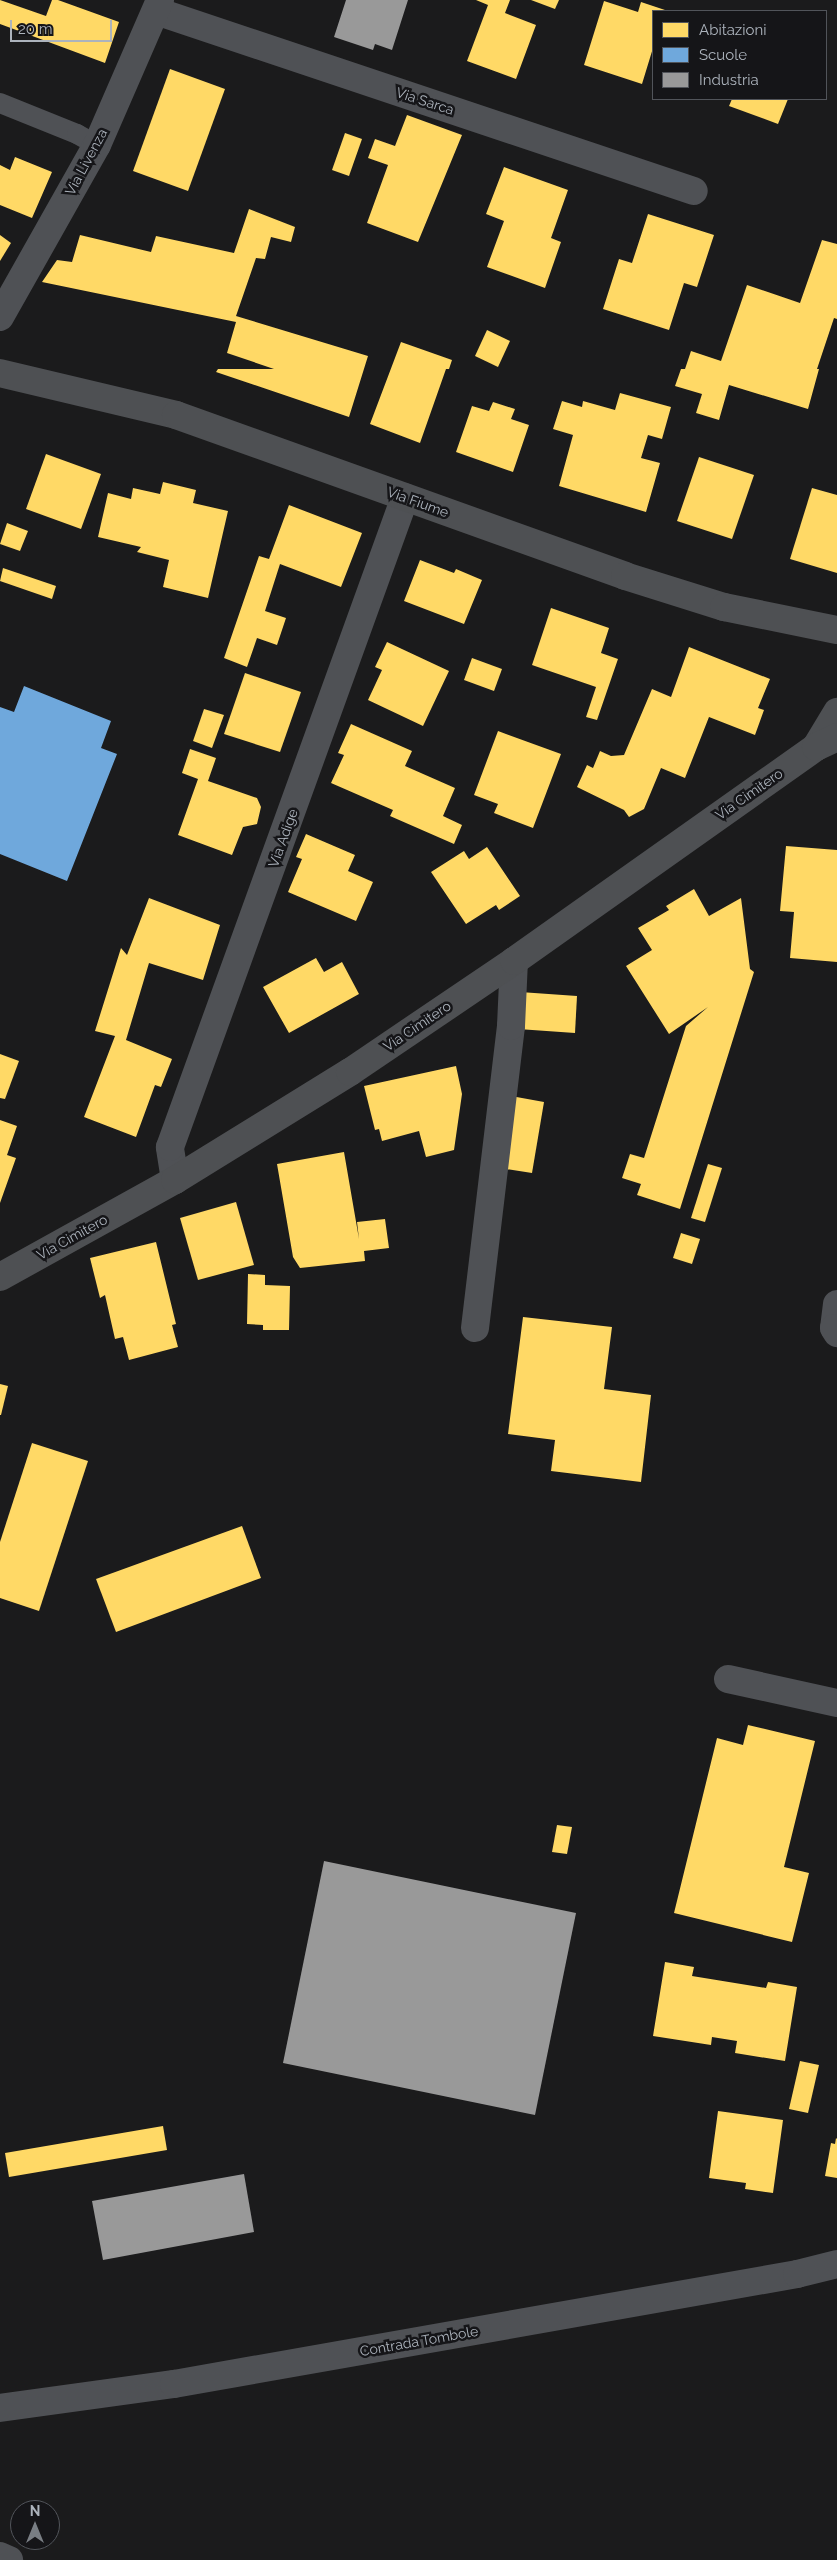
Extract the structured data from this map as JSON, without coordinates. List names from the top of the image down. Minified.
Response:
{"streets":{"street":["Via Sarca","Via Livenza","Via Fiume","Via Cimitero","Via Adige","Contrada Tombole"]},"crossings":[["Via Sarca","Via Livenza"],["Via Fiume","Via Adige"],["Via Cimitero","Via Adige"]],"legend":["Abitazioni","Scuole","Industria"],"scale_bar":"20 m","north":"top"}
